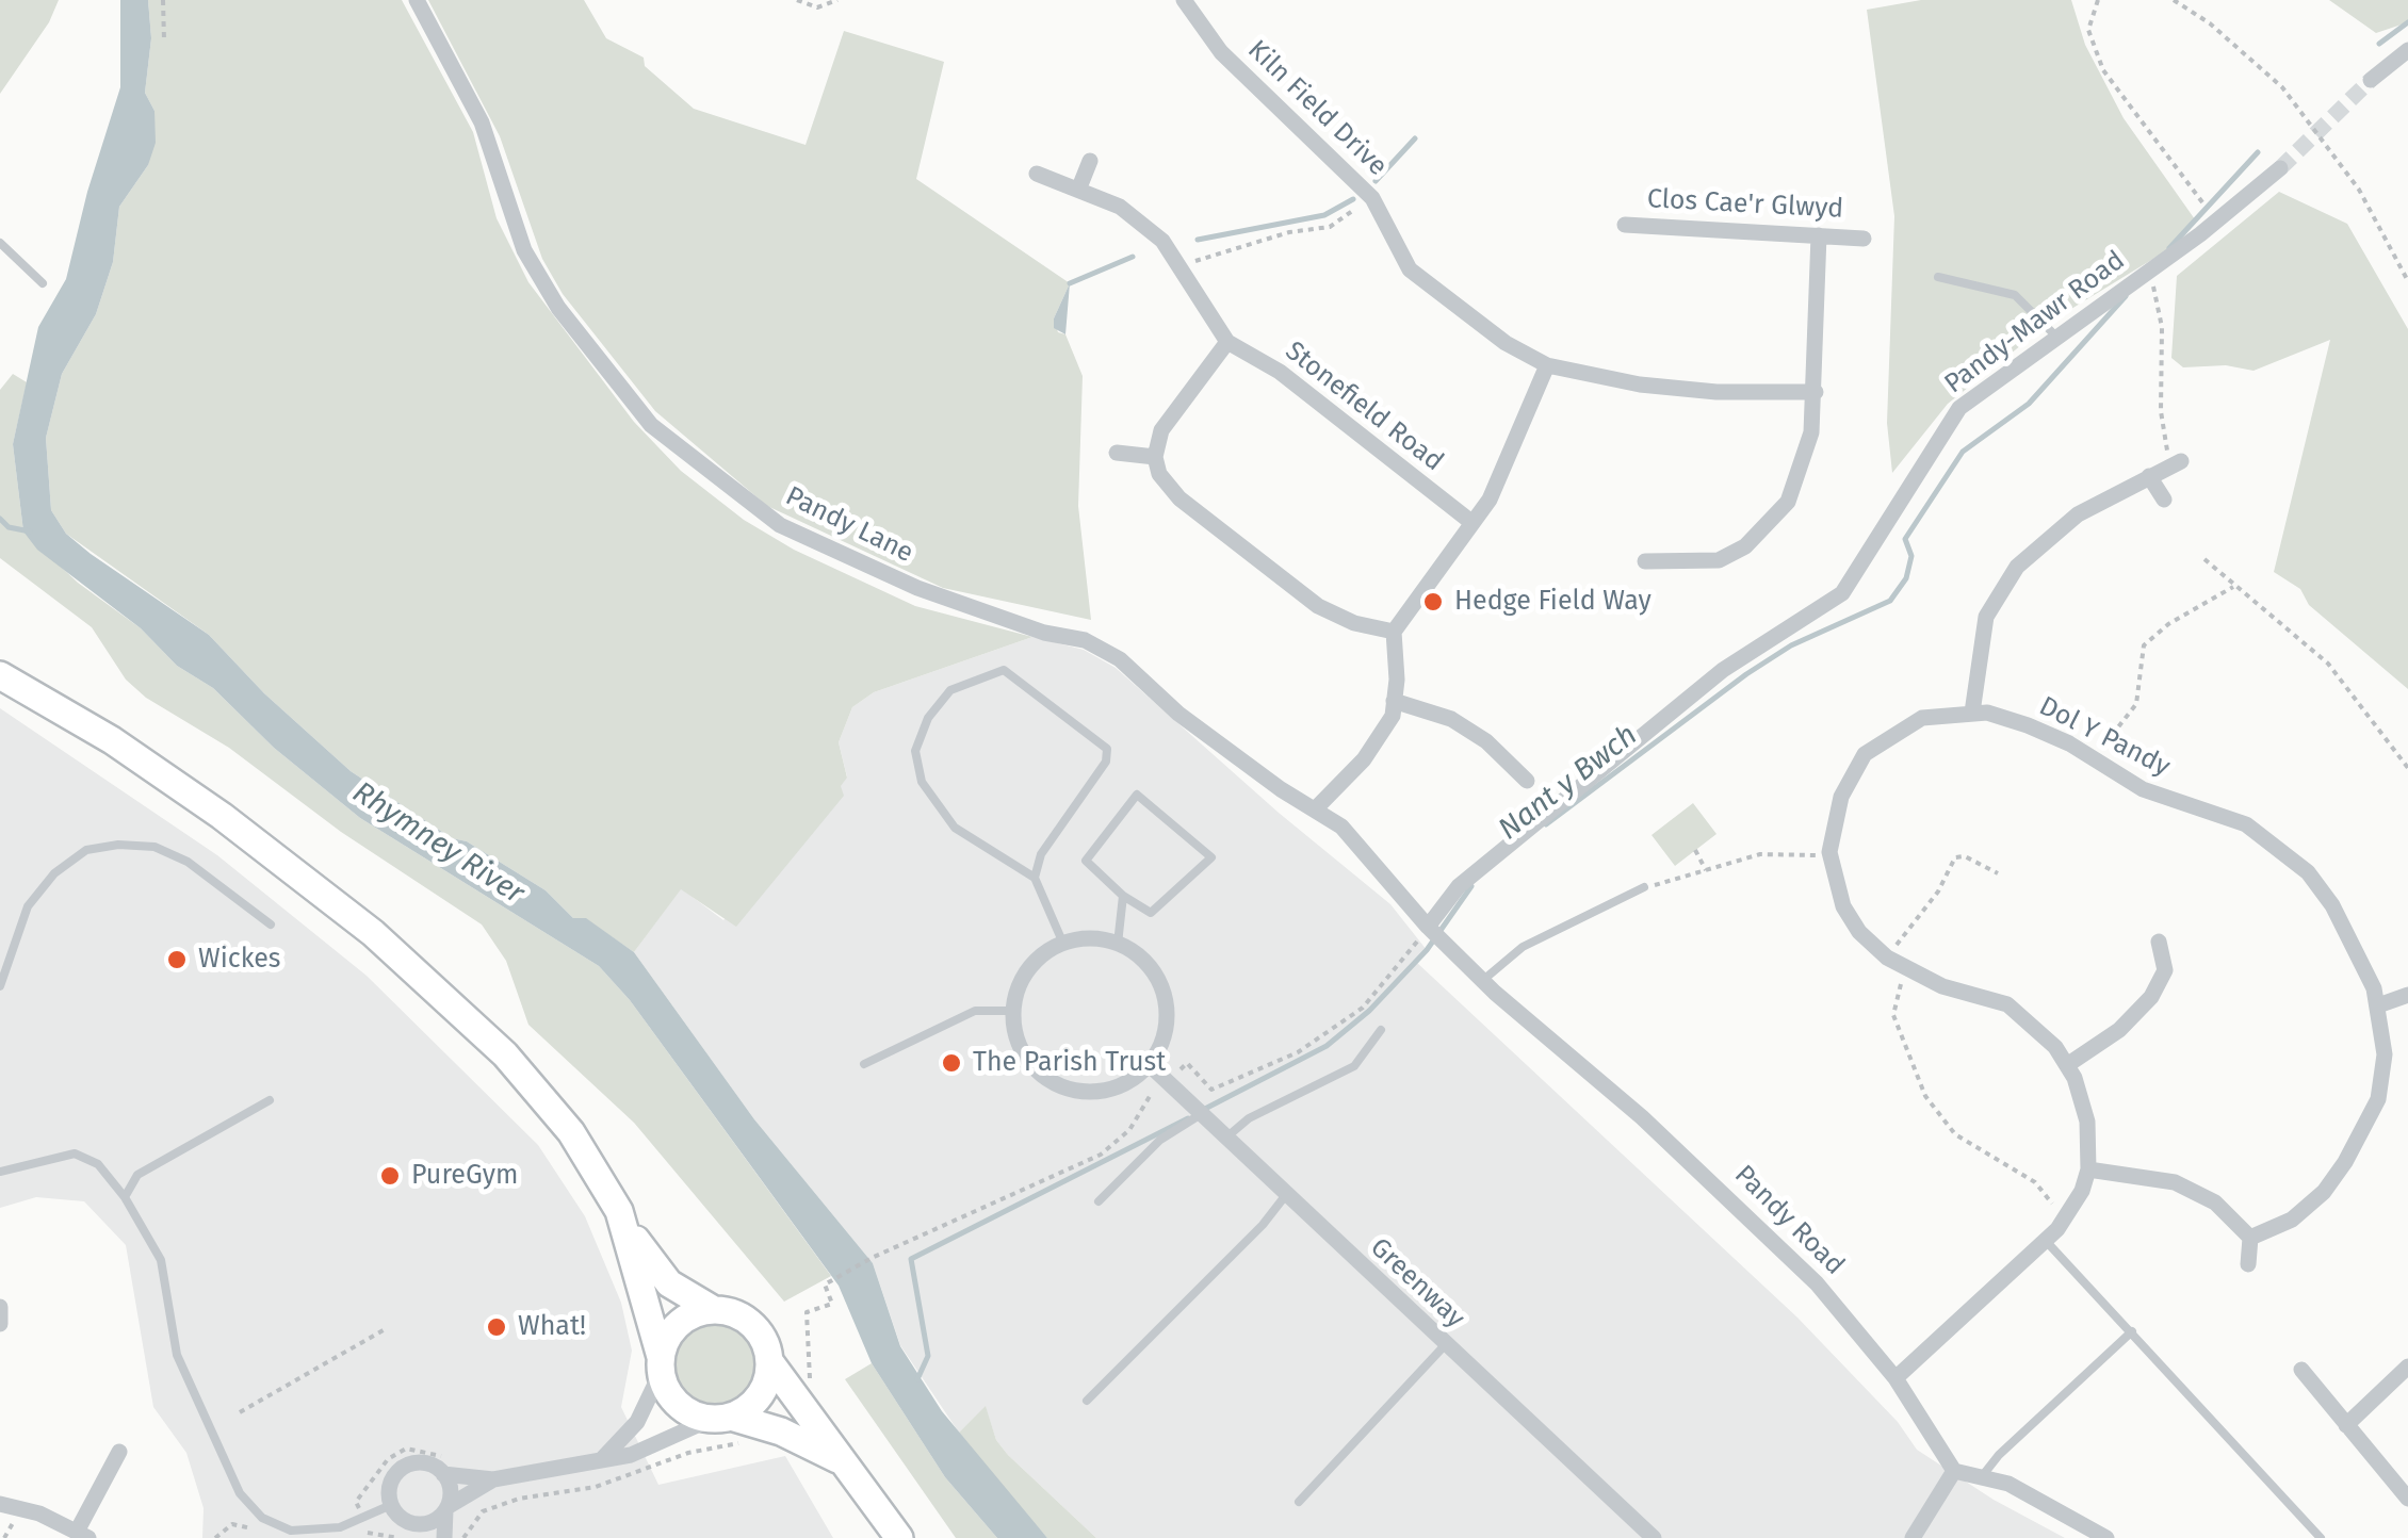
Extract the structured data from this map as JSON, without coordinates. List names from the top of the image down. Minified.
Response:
{"streets":{"street":["Kiln Field Drive","Clos Cae'r Glwyd","Pandy-Mawr Road","Stonefield Road","Pandy Lane","Dol Y Pandy","Pandy Road","Greenway"]},"crossings":[["Pandy-Mawr Road","Pandy Lane"],["Pandy-Mawr Road","Pandy Road"],["Pandy Lane","Pandy Road"],["Dol Y Pandy","Pandy Road"]],"water":["Nant y Bwch","Rhymney River"],"places":["Hedge Field Way","Wickes","The Parish Trust","PureGym","What!"]}
